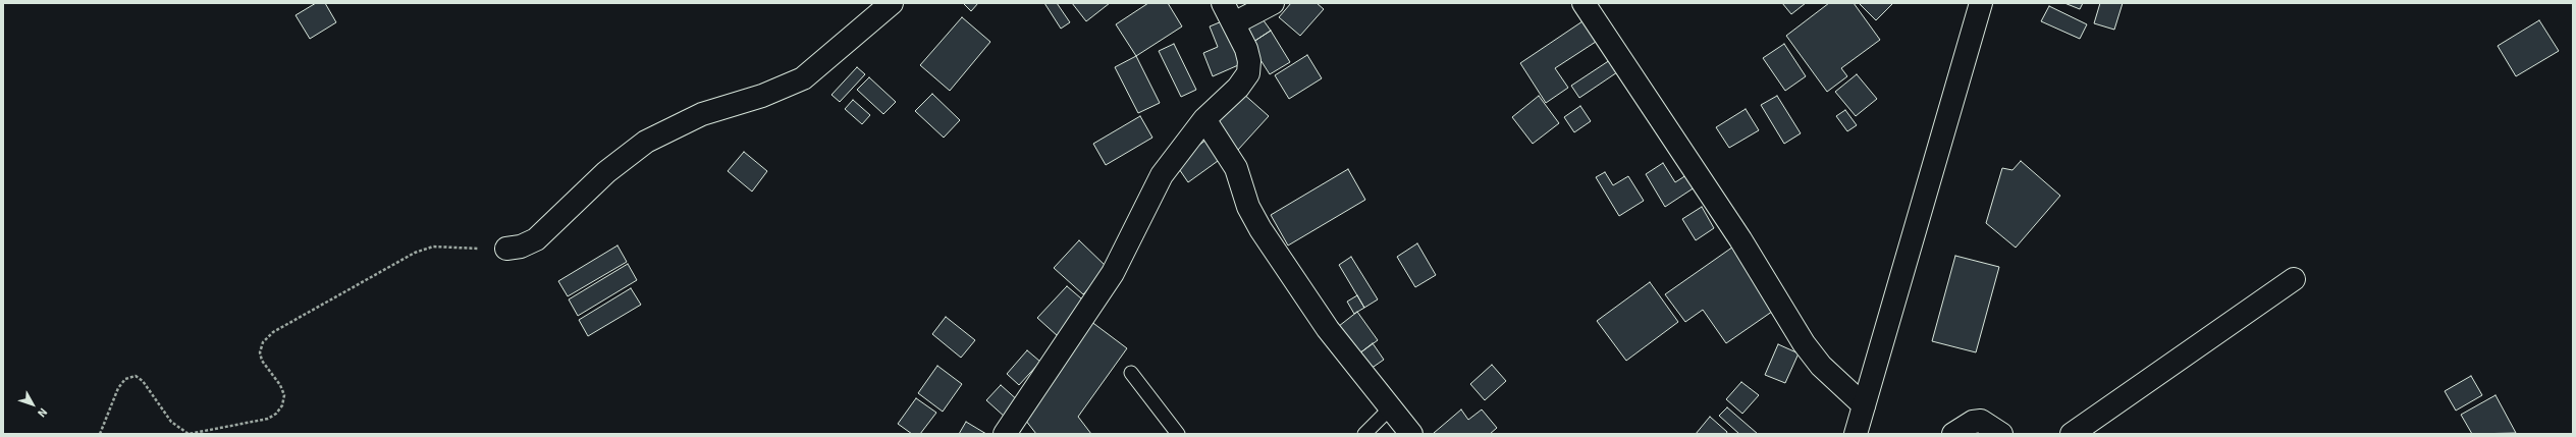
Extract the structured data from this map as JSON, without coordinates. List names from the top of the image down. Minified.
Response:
{"north":"bottom right"}
